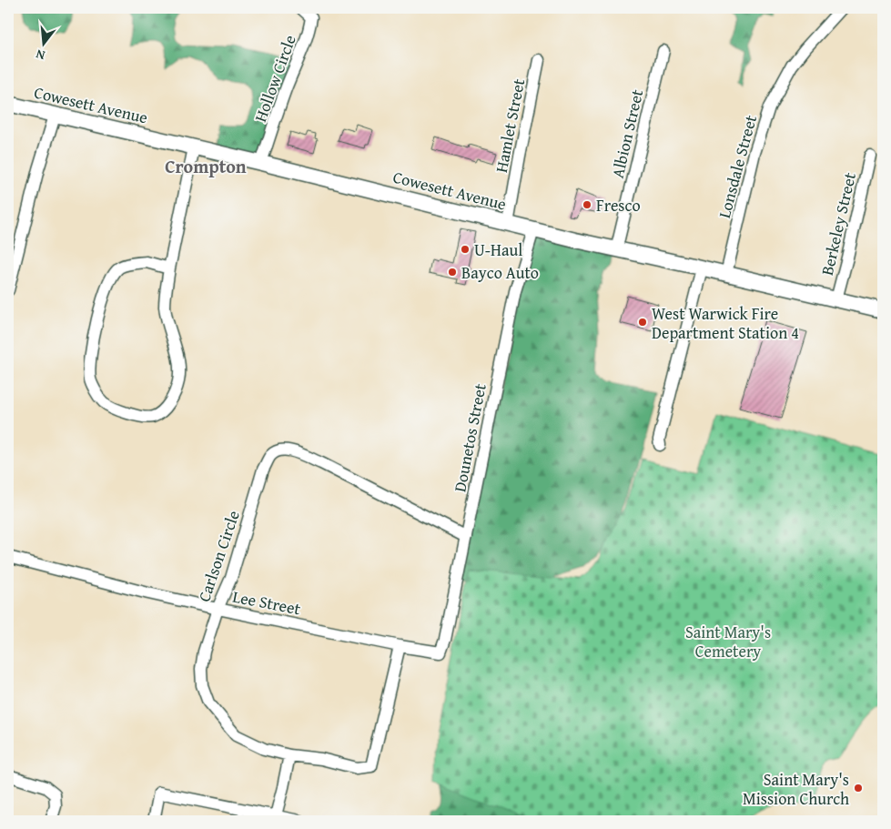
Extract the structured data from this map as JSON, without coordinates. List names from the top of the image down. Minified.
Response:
{"streets":{"main road":["Cowesett Avenue"],"street":["Hollow Circle","Hamlet Street","Albion Street","Lonsdale Street","Berkeley Street","Dounetos Street","Carlson Circle","Lee Street"]},"crossings":[["Hollow Circle","Cowesett Avenue"],["Cowesett Avenue","Hamlet Street"],["Cowesett Avenue","Albion Street"],["Cowesett Avenue","Lonsdale Street"],["Cowesett Avenue","Berkeley Street"],["Cowesett Avenue","Dounetos Street"],["Dounetos Street","Carlson Circle"],["Dounetos Street","Lee Street"],["Carlson Circle","Lee Street"]],"districts":["Crompton"],"parks":["Saint Mary's Cemetery"],"places":["Fresco","U-Haul","Bayco Auto","West Warwick Fire Department Station 4","Saint Mary's Mission Church"],"north":"bottom"}
